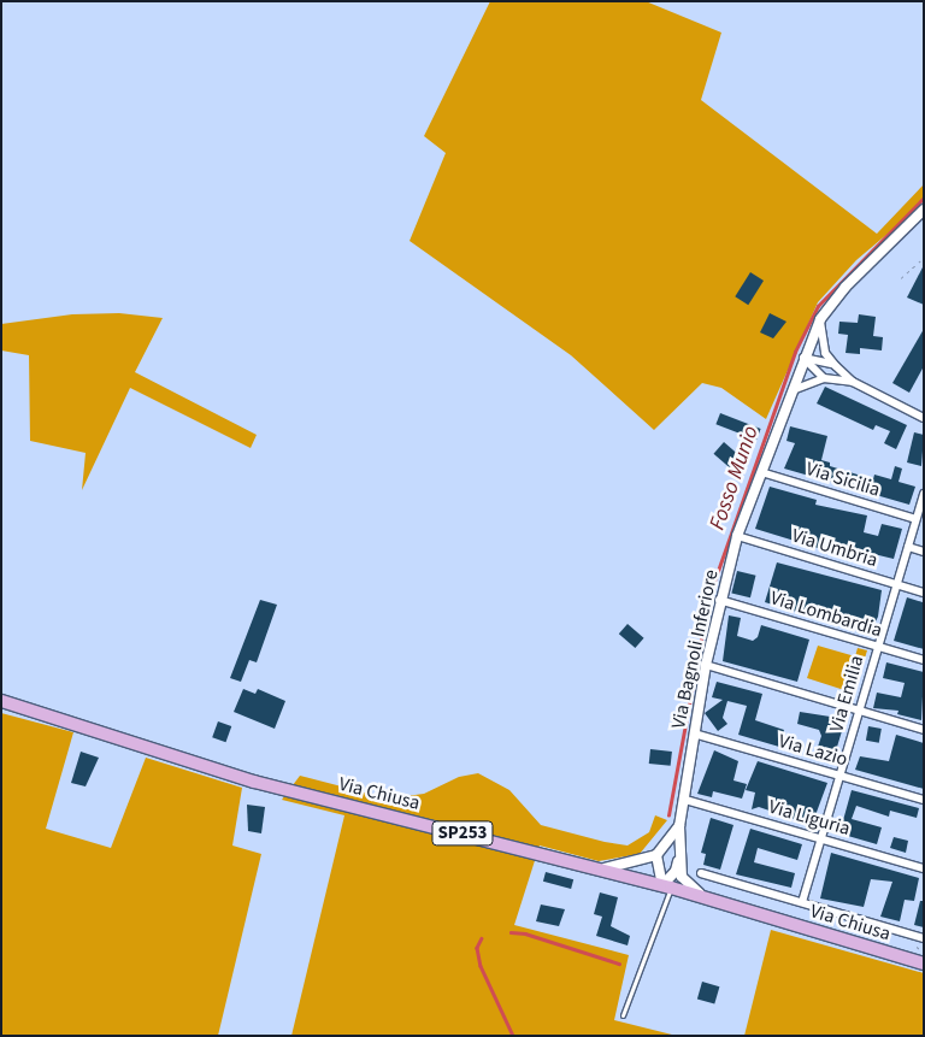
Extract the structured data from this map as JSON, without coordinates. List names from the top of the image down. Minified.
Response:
{"streets":{"main road":["Via Chiusa","SP253"],"street":["Via Sicilia","Via Umbria","Via Lombardia","Via Bagnoli Inferiore","Via Emilia","Via Lazio","Via Liguria"]},"crossings":[["Via Sicilia","Via Bagnoli Inferiore"],["Via Sicilia","Via Emilia"],["Via Umbria","Via Bagnoli Inferiore"],["Via Umbria","Via Emilia"],["Via Lombardia","Via Bagnoli Inferiore"],["Via Lombardia","Via Emilia"],["Via Bagnoli Inferiore","Via Lazio"],["Via Bagnoli Inferiore","Via Chiusa"],["Via Bagnoli Inferiore","Via Liguria"],["Via Emilia","Via Lazio"],["Via Emilia","Via Liguria"]],"water":["Fosso Munio"]}
